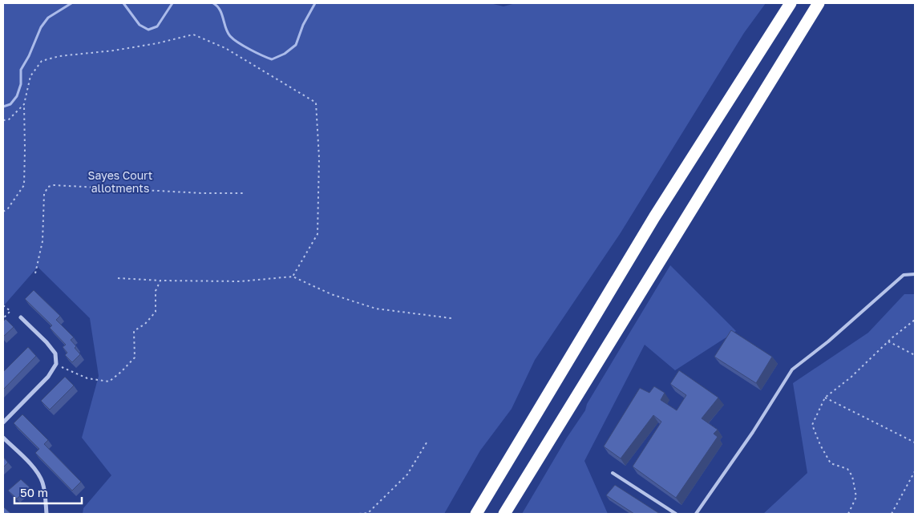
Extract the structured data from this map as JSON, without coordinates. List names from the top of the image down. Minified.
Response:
{"parks":["Sayes Court allotments"],"scale_bar":"50 m"}
